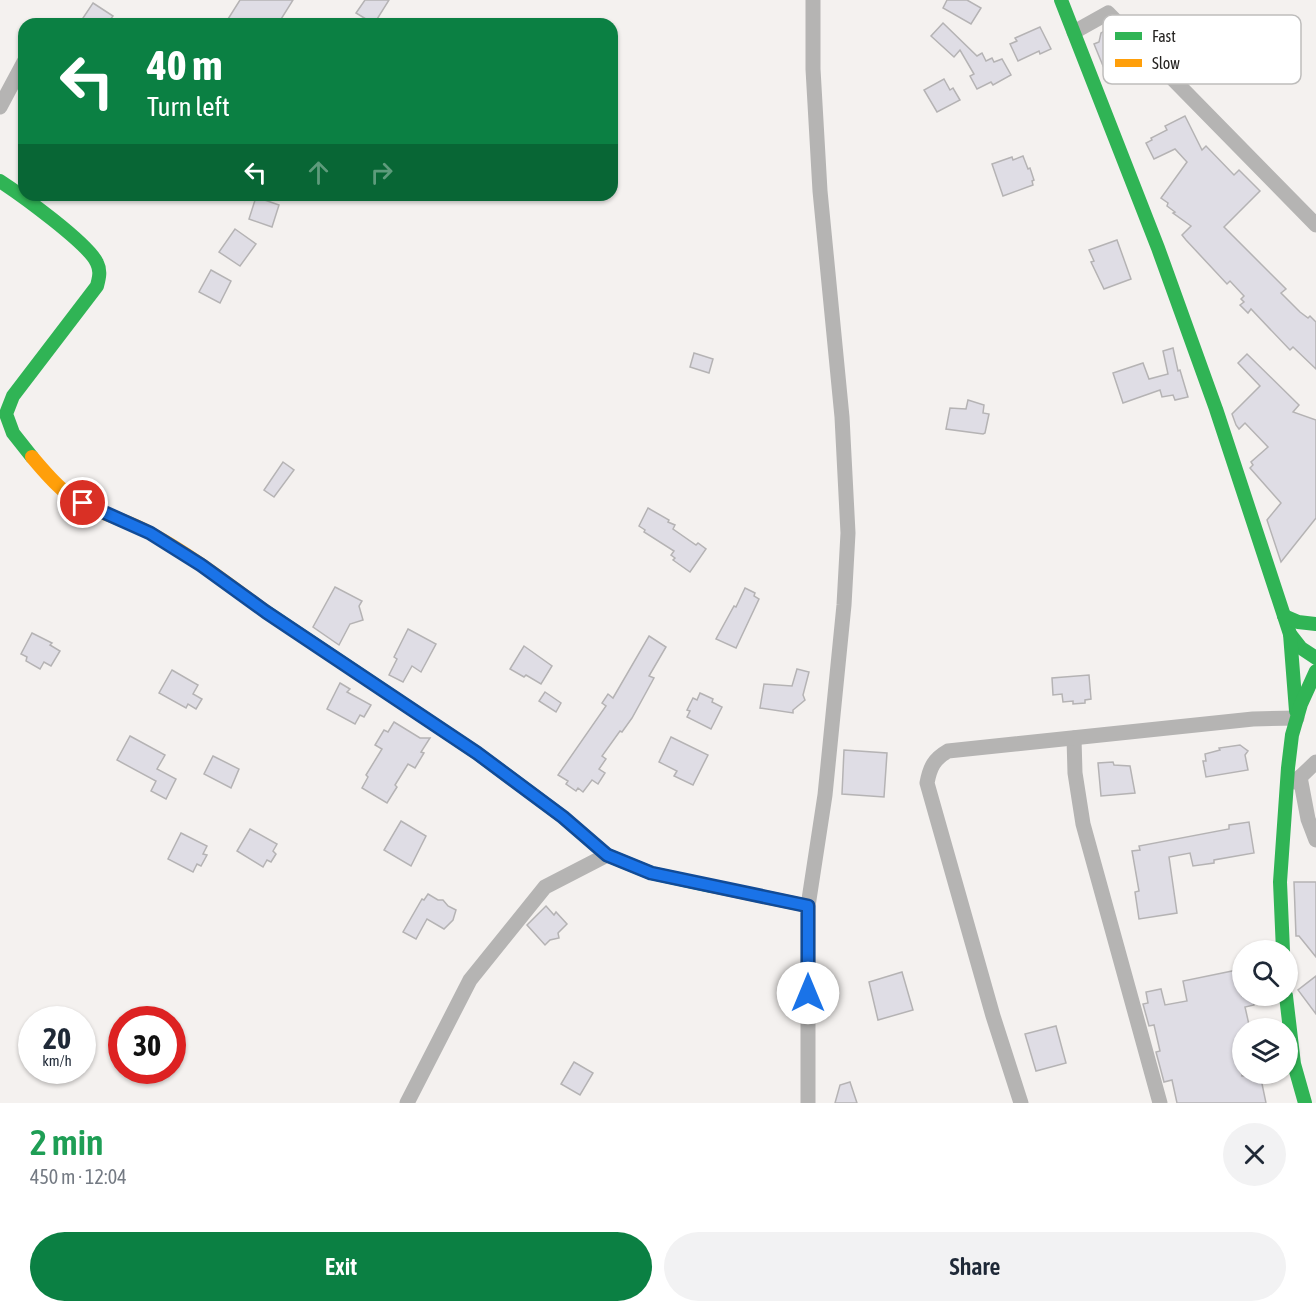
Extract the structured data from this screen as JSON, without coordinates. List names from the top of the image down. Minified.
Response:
{"legend":["Fast","Slow"],"page":{"turn":["40 m","Turn left"],"speed":"20 km/h","limit":"30","heading":["2 min","450 m · 12:04"],"buttons":["Exit","Share"]}}
